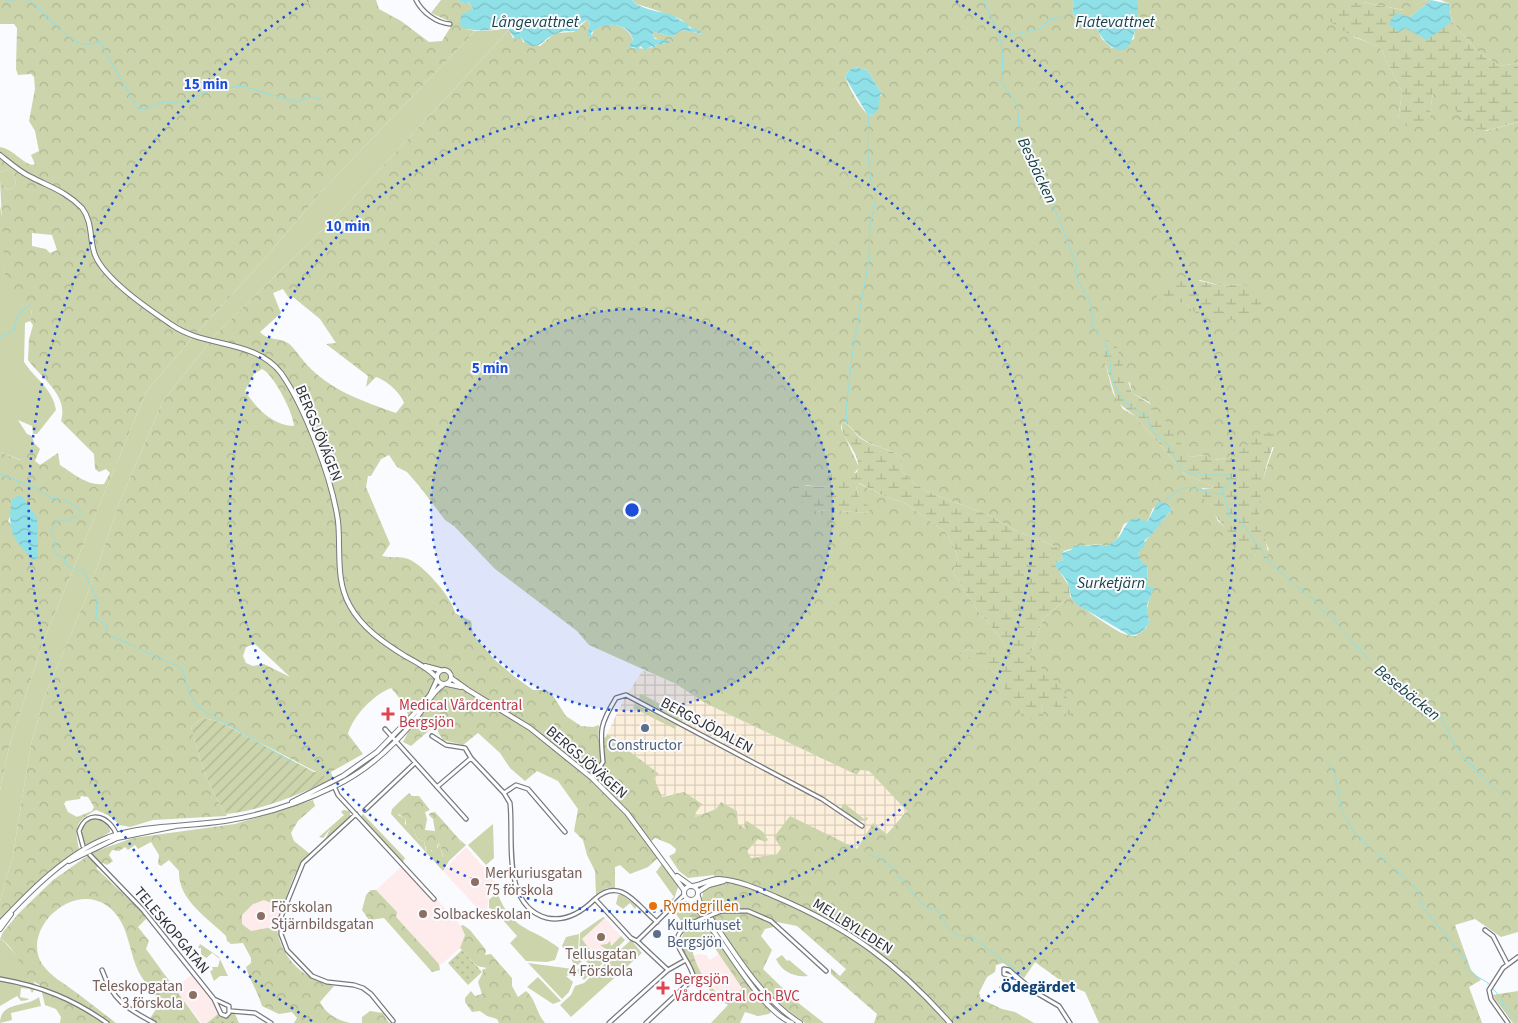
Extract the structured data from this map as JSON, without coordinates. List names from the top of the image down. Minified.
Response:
{"streets":{"main road":["BERGSJÖVÄGEN","MELLBYLEDEN"],"street":["BERGSJÖDALEN","TELESKOPGATAN"]},"crossings":[["BERGSJÖVÄGEN","BERGSJÖDALEN"],["BERGSJÖVÄGEN","MELLBYLEDEN"]],"districts":["Ödegärdet"],"water":["Långevattnet","Flatevattnet","Besbäcken","Surketjärn","Besebäcken"],"places":{"health":["Medical Vårdcentral Bergsjön","Bergsjön Vårdcentral och BVC"],"other":["Constructor","Merkuriusgatan 75 förskola","Rymdgrillen","Solbackeskolan","Förskolan Stjärnbildsgatan","Kulturhuset Bergsjön","Tellusgatan 4 Förskola","Teleskopgatan 3 förskola"]},"rings":["15 min","10 min","5 min"]}
